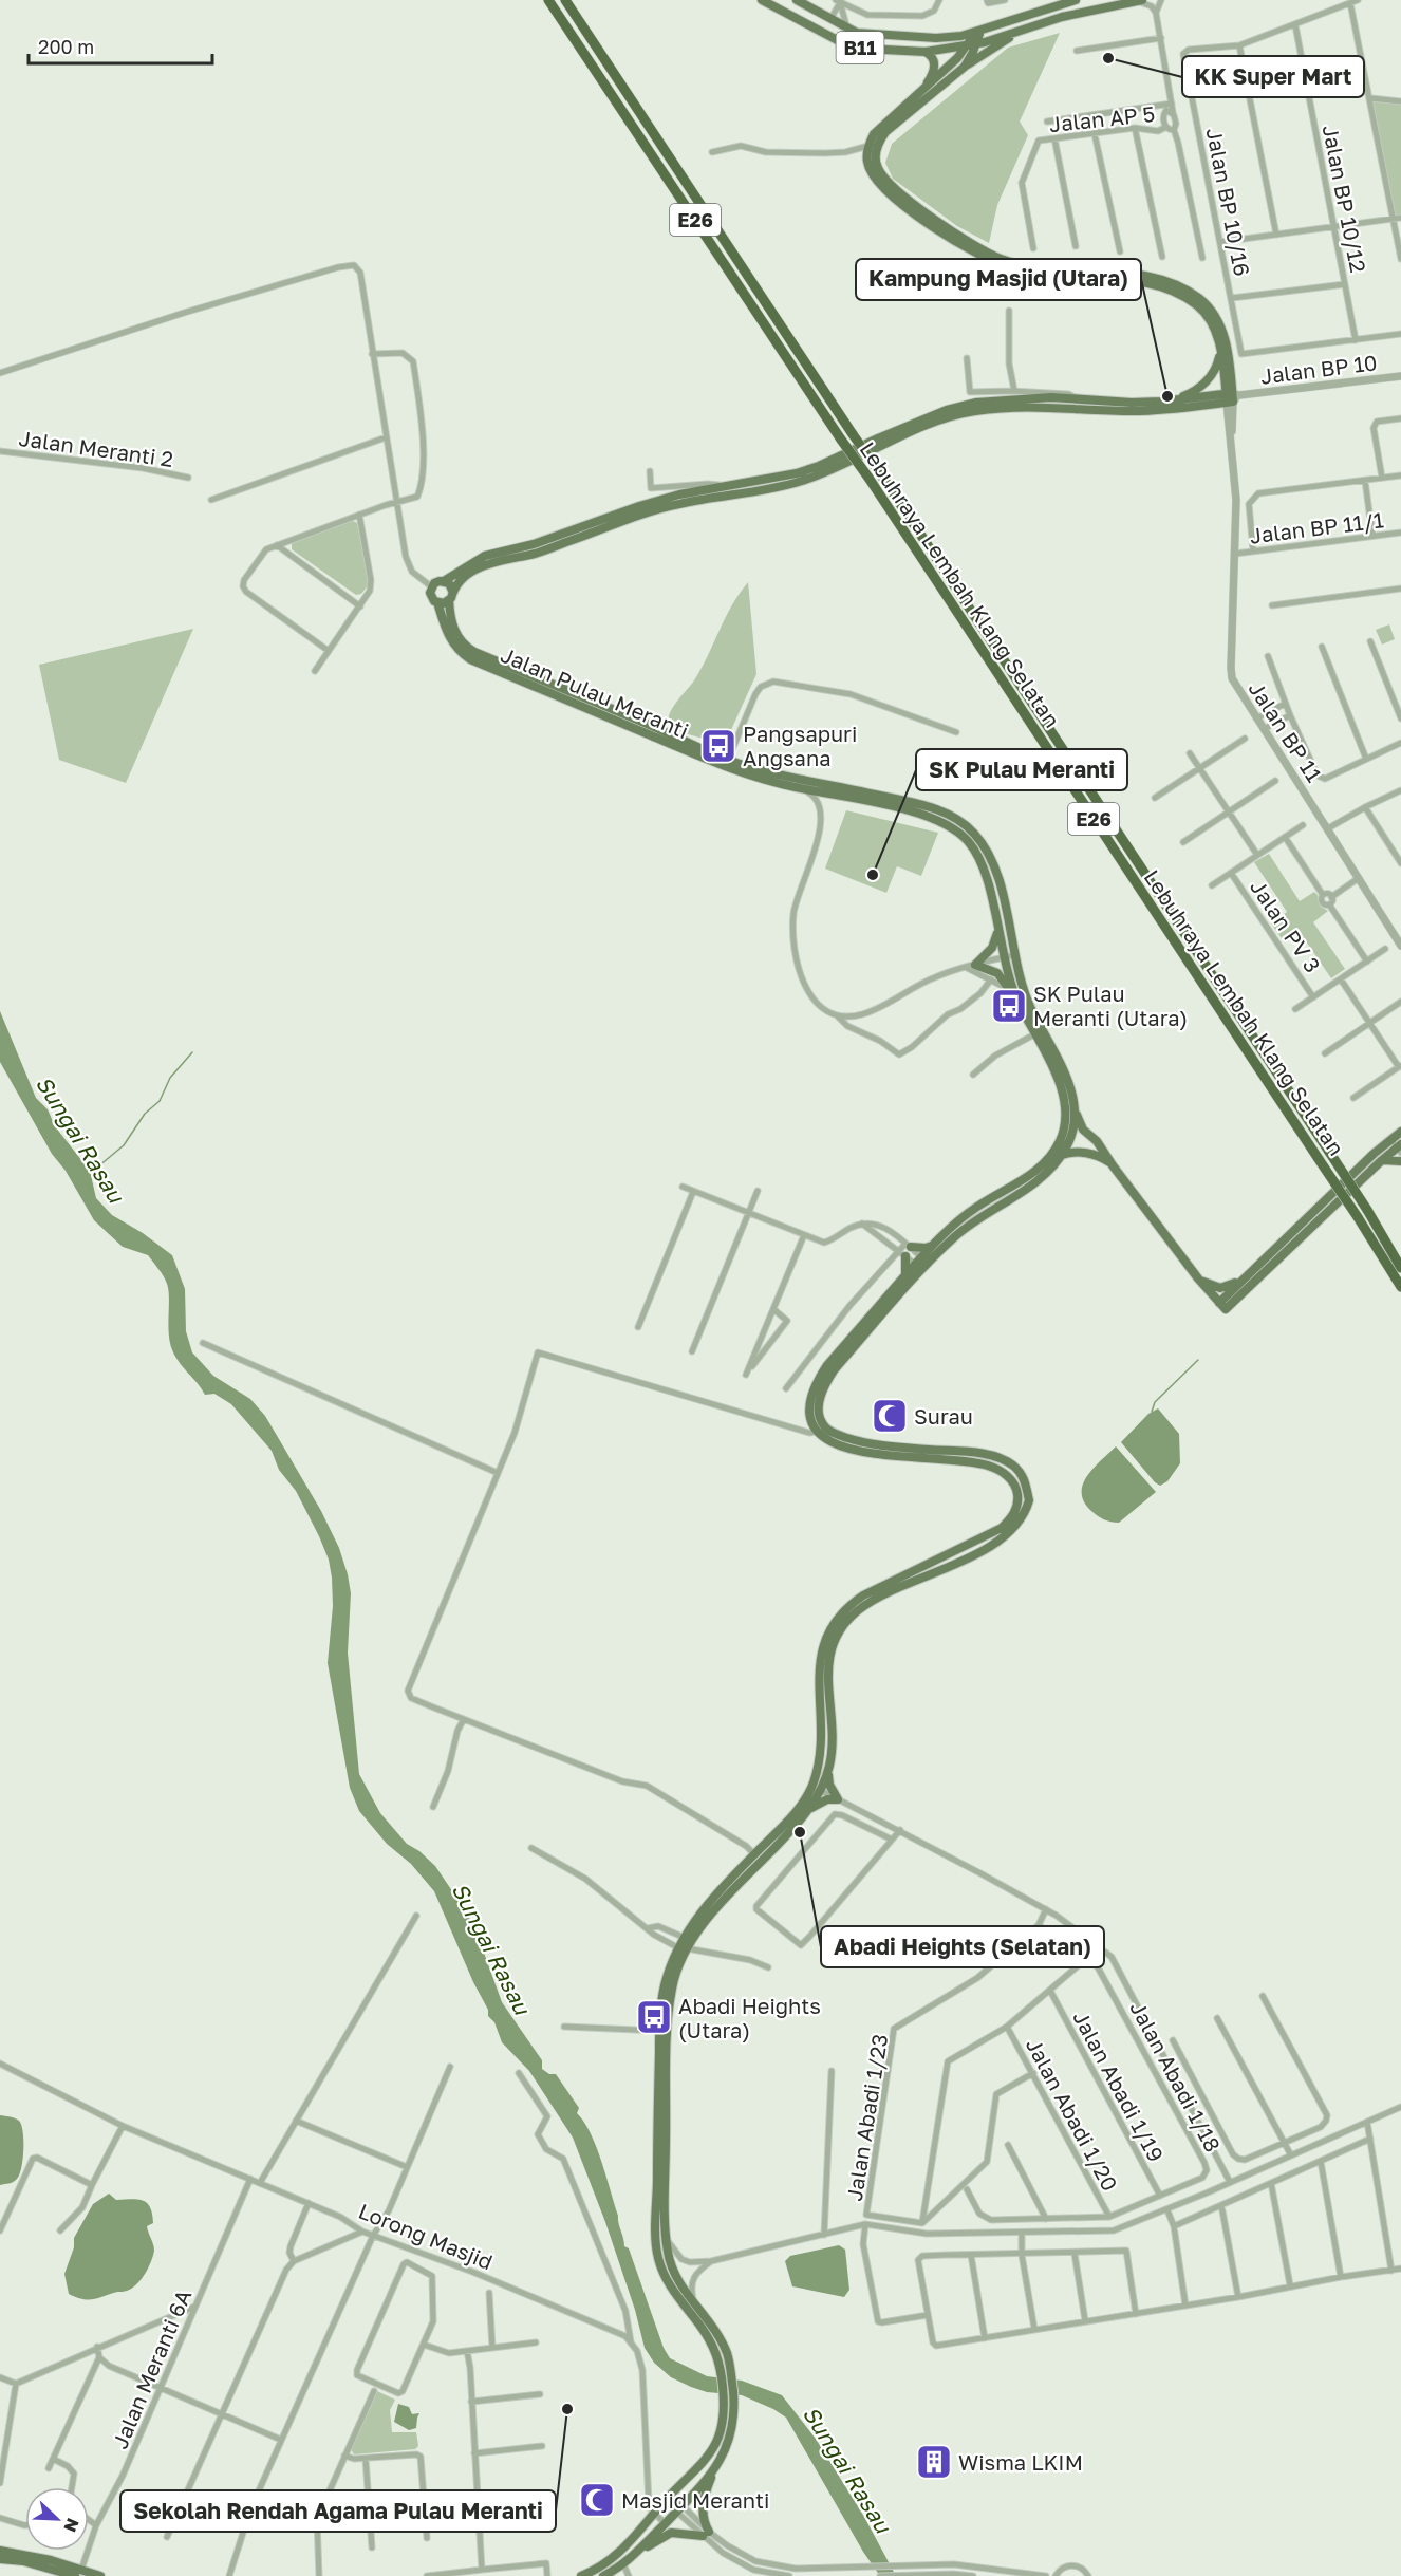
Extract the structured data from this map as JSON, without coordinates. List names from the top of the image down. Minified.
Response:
{"streets":{"highway":["E26","Lebuhraya Lembah Klang Selatan"],"main road":["B11","Jalan Pulau Meranti"],"street":["Jalan AP 5","Jalan BP 10/12","Jalan BP 10/16","Jalan BP 10","Jalan Meranti 2","Jalan BP 11/1","Jalan BP 11","Jalan PV 3","Jalan Abadi 1/18","Jalan Abadi 1/19","Jalan Abadi 1/20","Jalan Abadi 1/23","Lorong Masjid","Jalan Meranti 6A"]},"crossings":[["Jalan BP 10/12","Jalan BP 10/16"],["Jalan BP 10","Jalan BP 11"],["Jalan BP 11/1","Jalan BP 11"],["Jalan Abadi 1/18","Jalan Abadi 1/19"],["Jalan Abadi 1/18","Jalan Abadi 1/20"],["Jalan Abadi 1/18","Jalan Abadi 1/23"],["Lorong Masjid","Jalan Meranti 6A"]],"water":["Sungai Rasau"],"places":{"other":["KK Super Mart","Kampung Masjid (Utara)","SK Pulau Meranti","Abadi Heights (Selatan)","Sekolah Rendah Agama Pulau Meranti"],"bus stop":["Pangsapuri Angsana","SK Pulau Meranti (Utara)","Abadi Heights (Utara)"],"mosque":["Surau","Masjid Meranti"],"building":["Wisma LKIM"]},"scale_bar":"200 m","north":"bottom right"}
